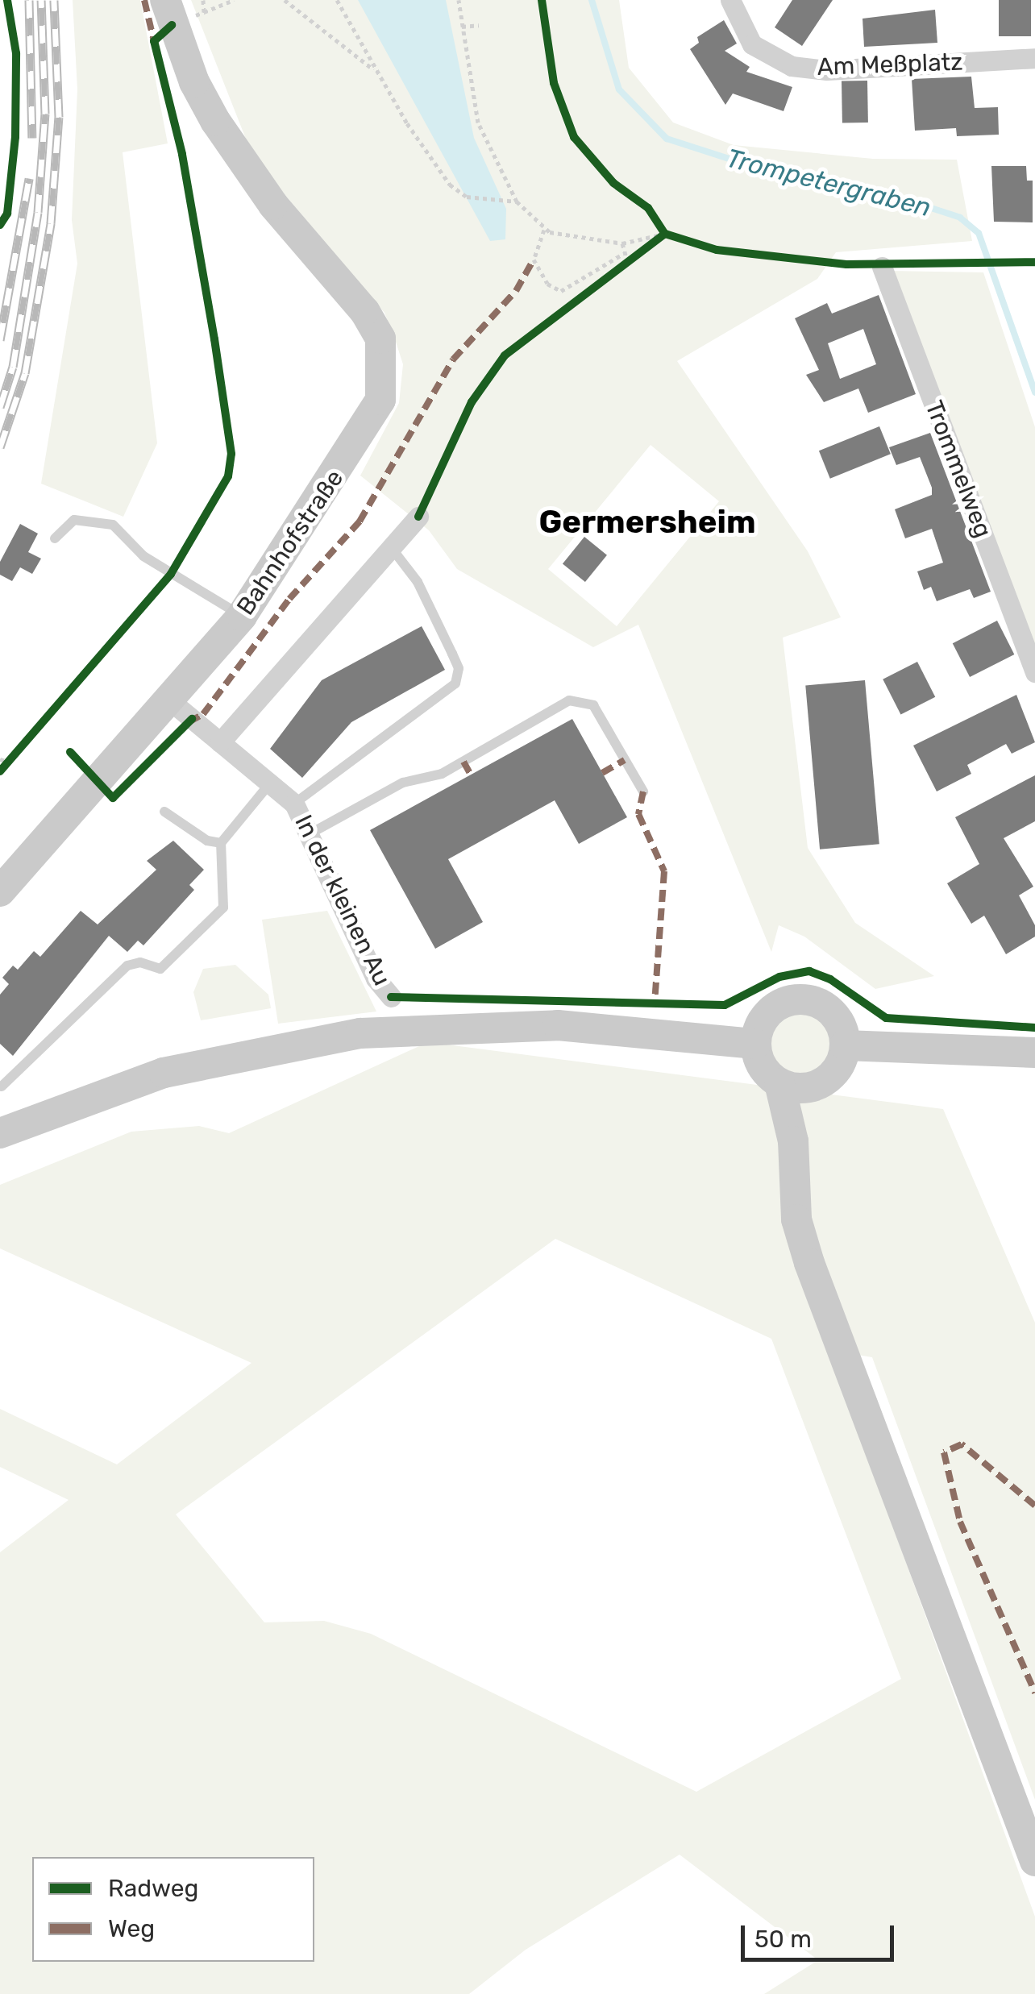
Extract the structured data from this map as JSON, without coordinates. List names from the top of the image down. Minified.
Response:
{"streets":{"main road":["Bahnhofstraße"],"street":["Am Meßplatz","Trommelweg","In der kleinen Au"]},"crossings":[["Bahnhofstraße","In der kleinen Au"]],"districts":["Germersheim"],"water":["Trompetergraben"],"legend":["Radweg","Weg"],"scale_bar":"50 m"}
